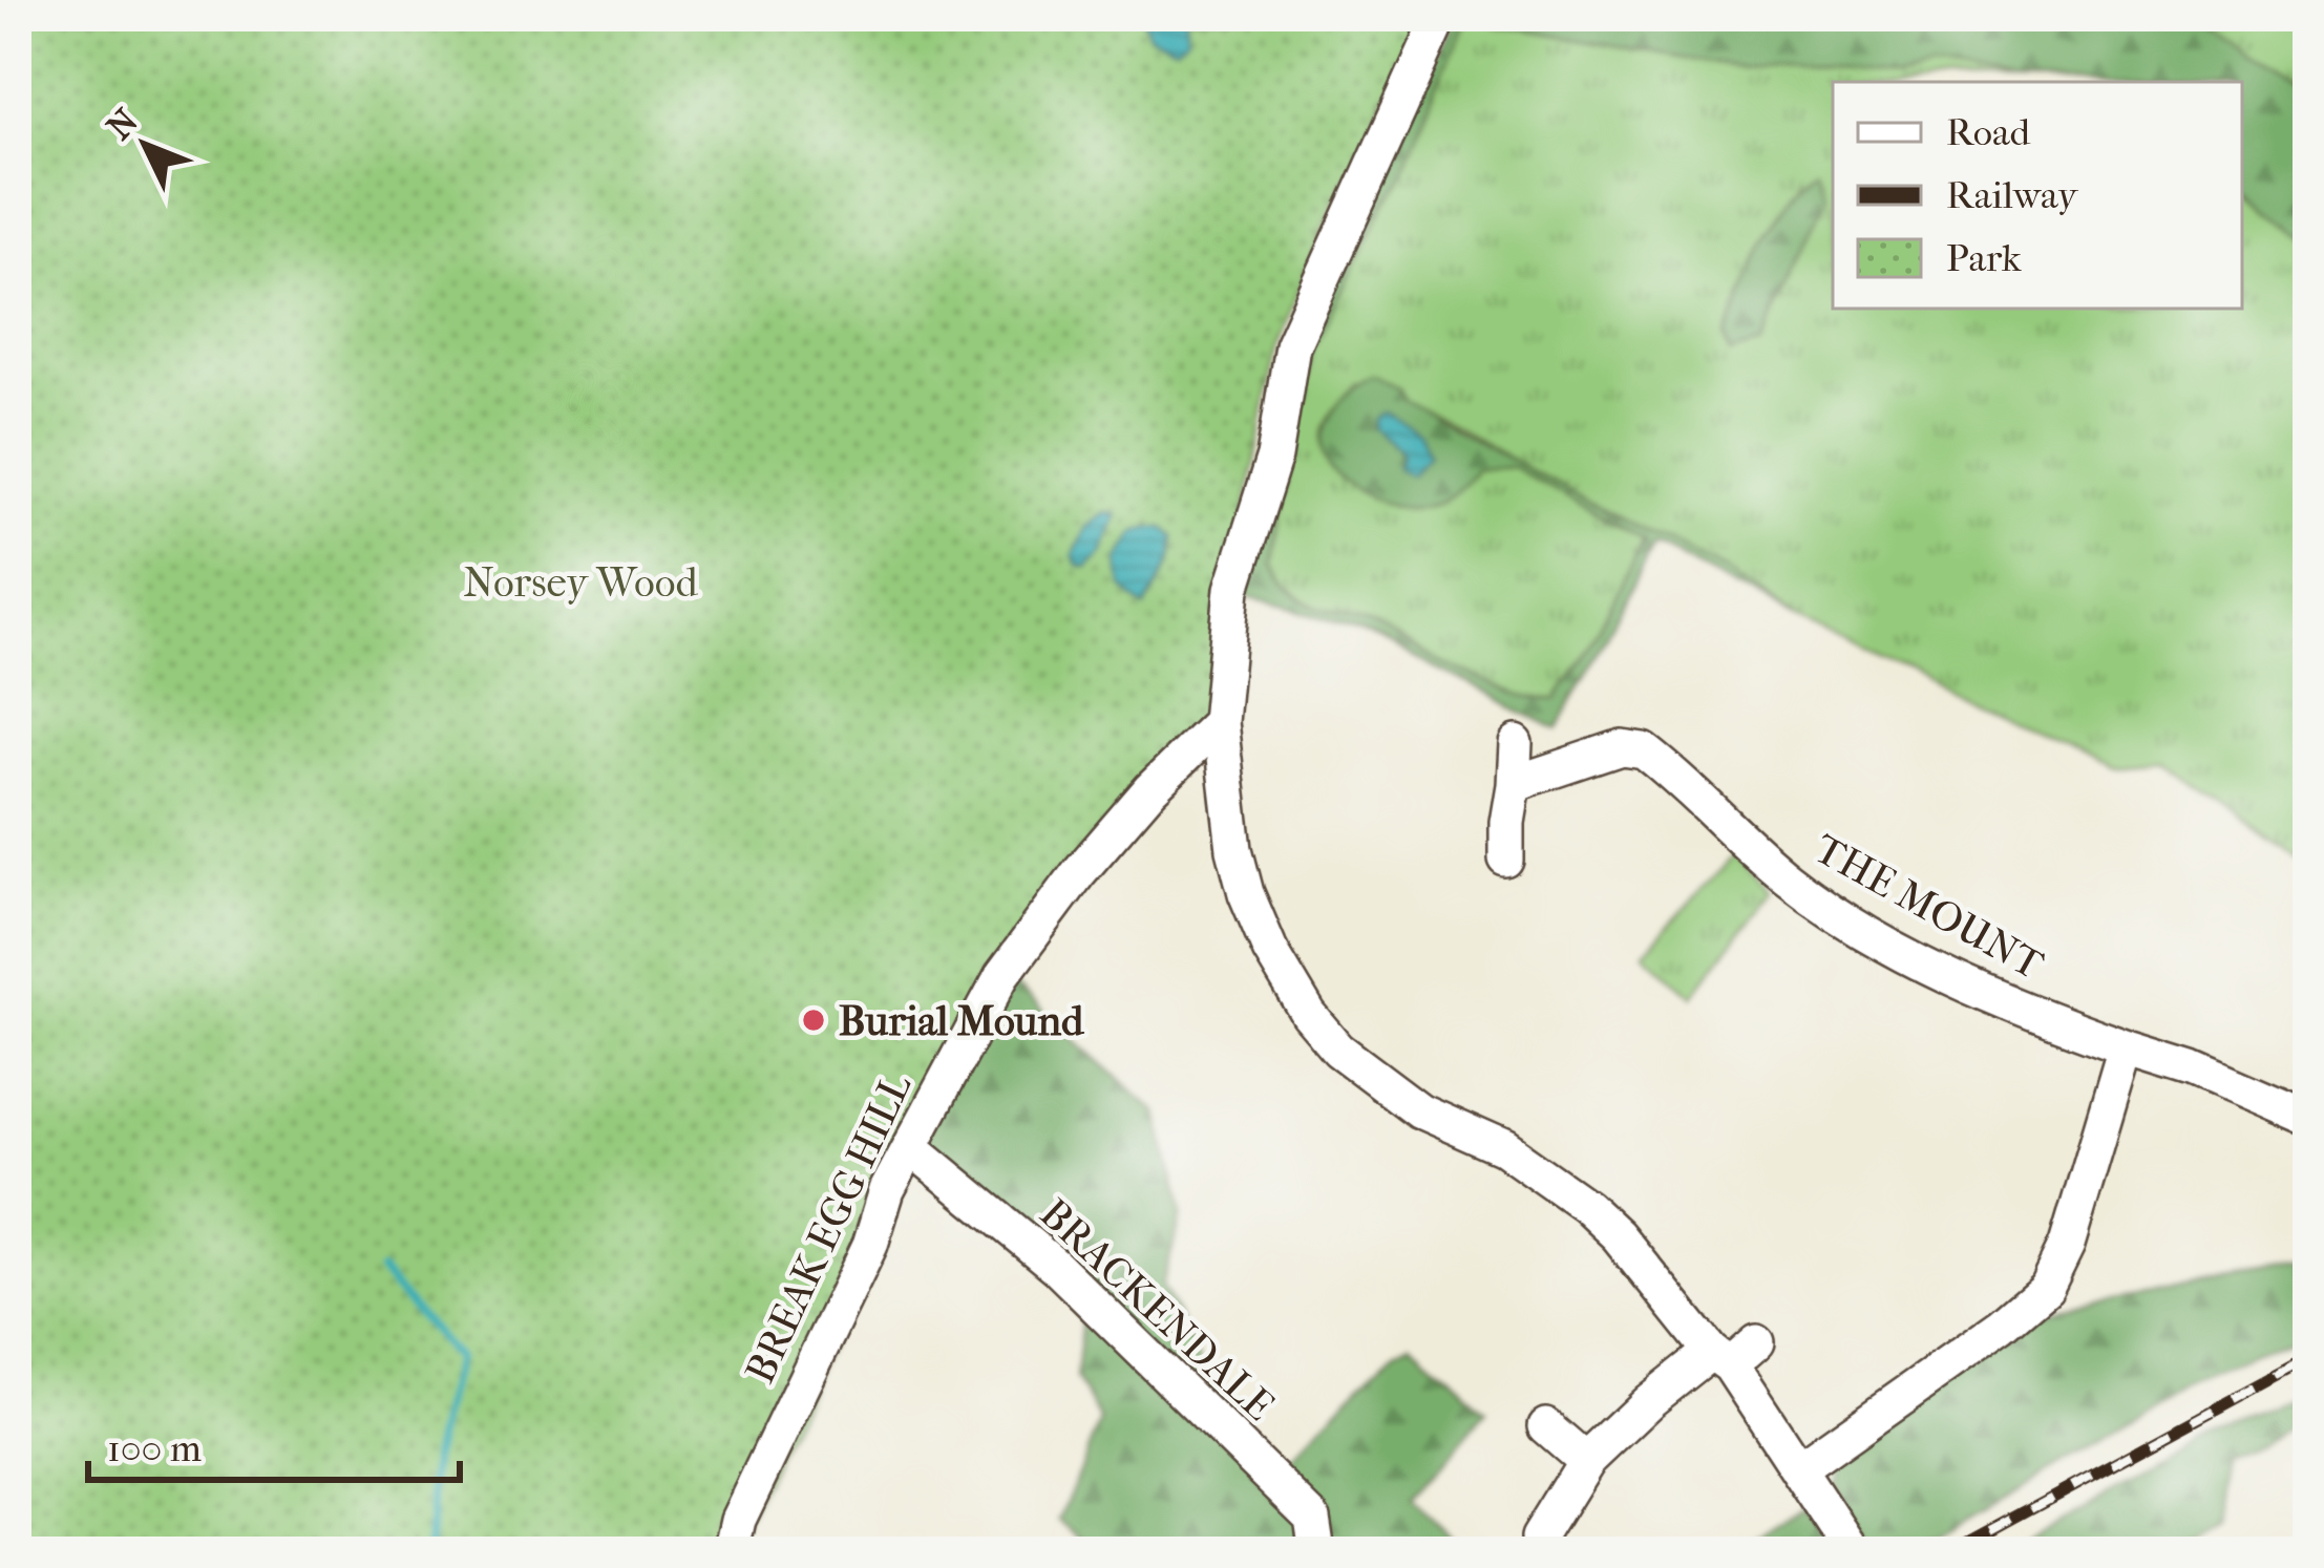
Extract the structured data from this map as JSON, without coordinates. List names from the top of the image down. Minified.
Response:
{"streets":{"street":["THE MOUNT","BREAK EGG HILL","BRACKENDALE"]},"crossings":[["BREAK EGG HILL","BRACKENDALE"]],"parks":["Norsey Wood"],"places":["Burial Mound"],"legend":["Road","Railway","Park"],"scale_bar":"100 m","north":"top left"}
